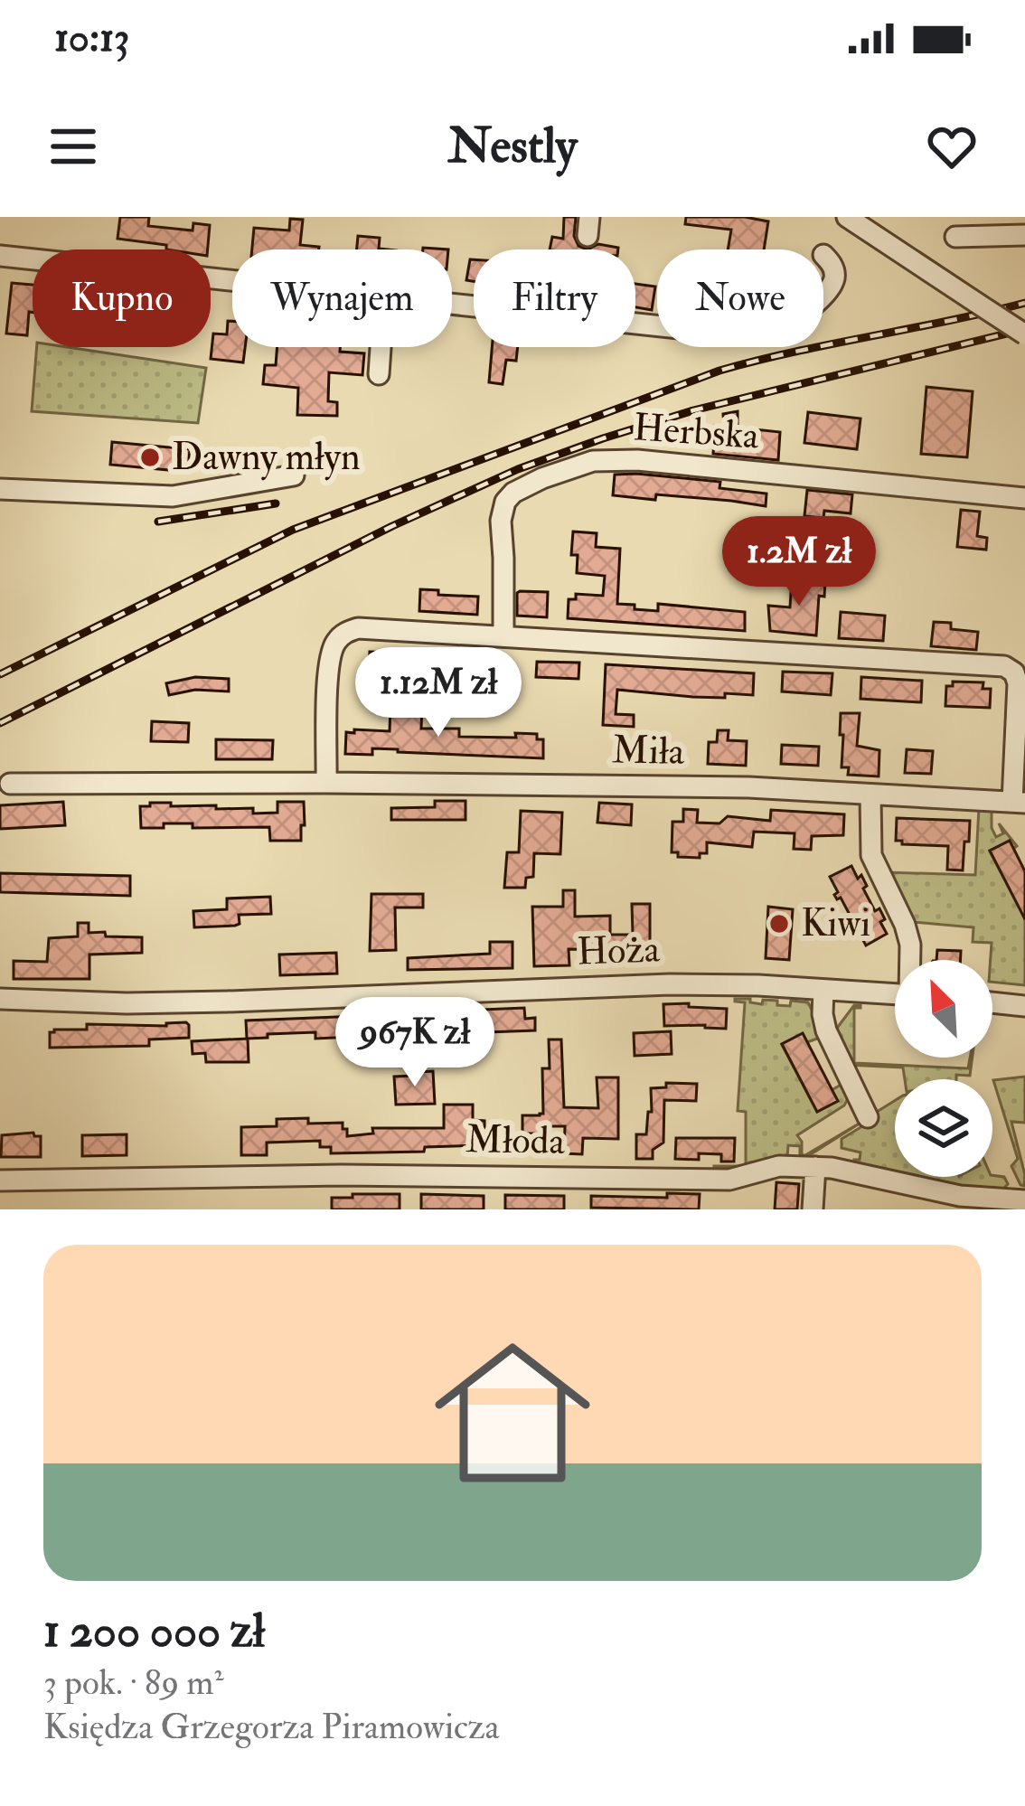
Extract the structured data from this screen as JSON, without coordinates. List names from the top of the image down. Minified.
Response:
{"streets":{"street":["Herbska","Miła","Hoża","Młoda"]},"places":["Dawny młyn","Kiwi"],"north":"top left","page":{"status":"10:13","header":"Nestly","chip":["Kupno","Wynajem","Filtry","Nowe"],"price":["1.2M zł","1.12M zł","967K zł"],"list":[{"name":"1 200 000 zł","note":"3 pok. · 89 m² · Księdza Grzegorza Piramowicza"}]}}
